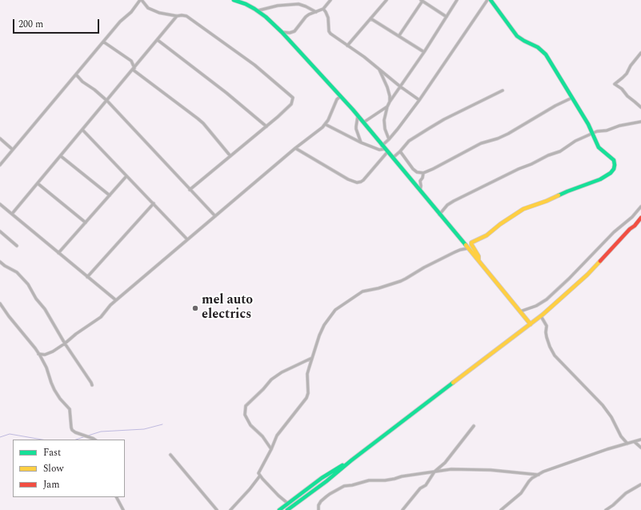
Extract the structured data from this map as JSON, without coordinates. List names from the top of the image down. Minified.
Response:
{"places":["mel auto electrics"],"legend":["Fast","Slow","Jam"],"scale_bar":"200 m"}
